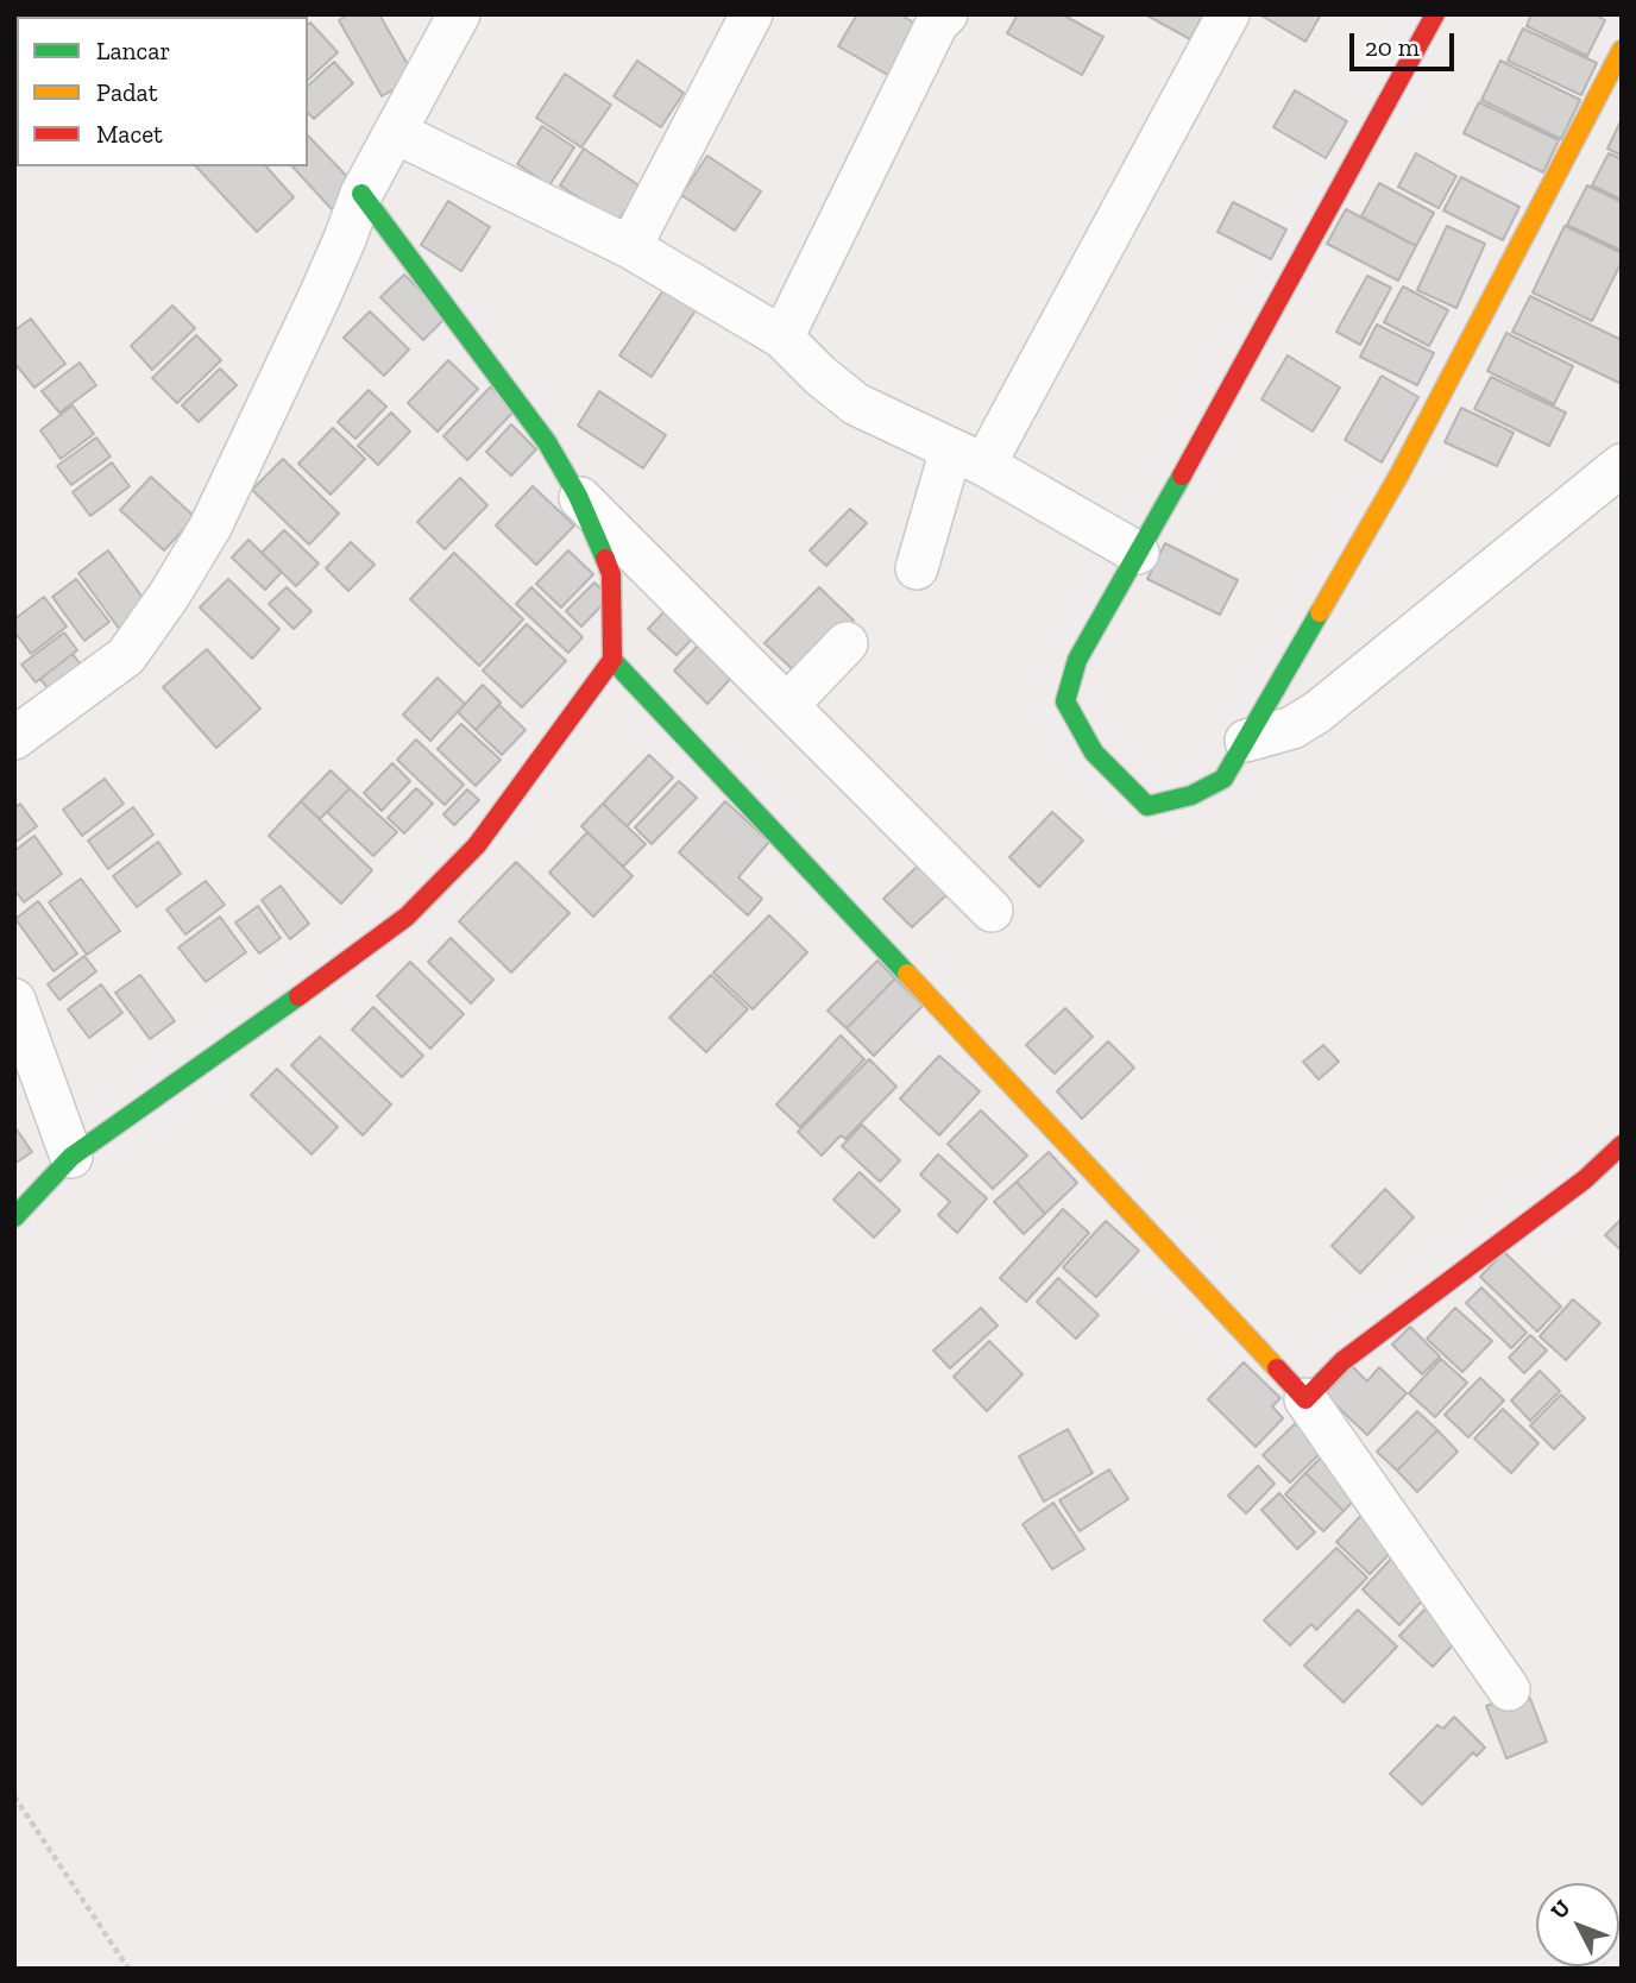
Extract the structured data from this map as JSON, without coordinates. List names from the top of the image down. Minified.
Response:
{"legend":["Lancar","Padat","Macet"],"scale_bar":"20 m","north":"top left"}
